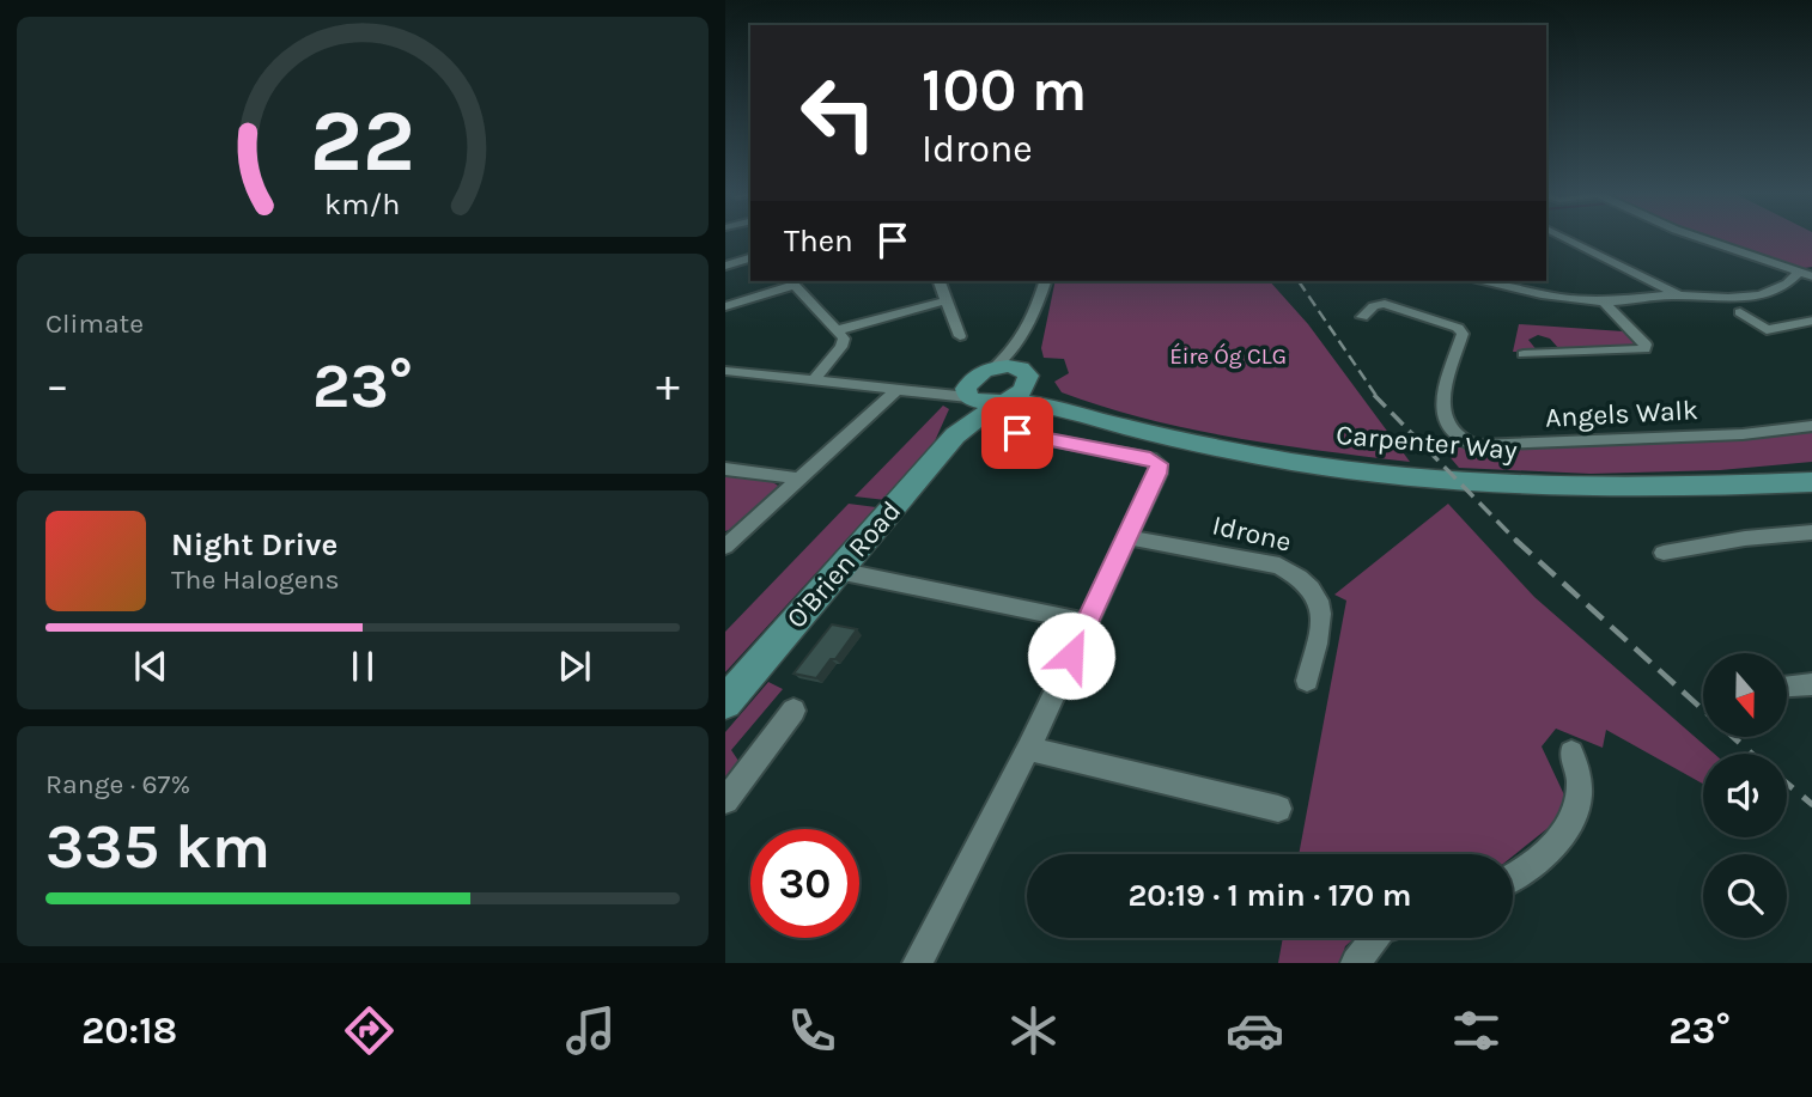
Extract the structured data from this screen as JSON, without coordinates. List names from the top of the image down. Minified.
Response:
{"streets":{"street":["Angels Walk","Carpenter Way","Idrone","O'Brien Road"]},"crossings":[["Carpenter Way","O'Brien Road"]],"parks":["Éire Óg CLG"],"north":"bottom","page":{"turn":["100 m","Idrone"],"then":"Then","tile":["Climate",["Range · 67%","335 km"]],"heat":["−","23°","+"],"song":["Night Drive","The Halogens"],"limit":"30","trip":"20:19 · 1 min · 170 m","tabs":["20:18","23°"],"gauge":["22","km/h"]}}
